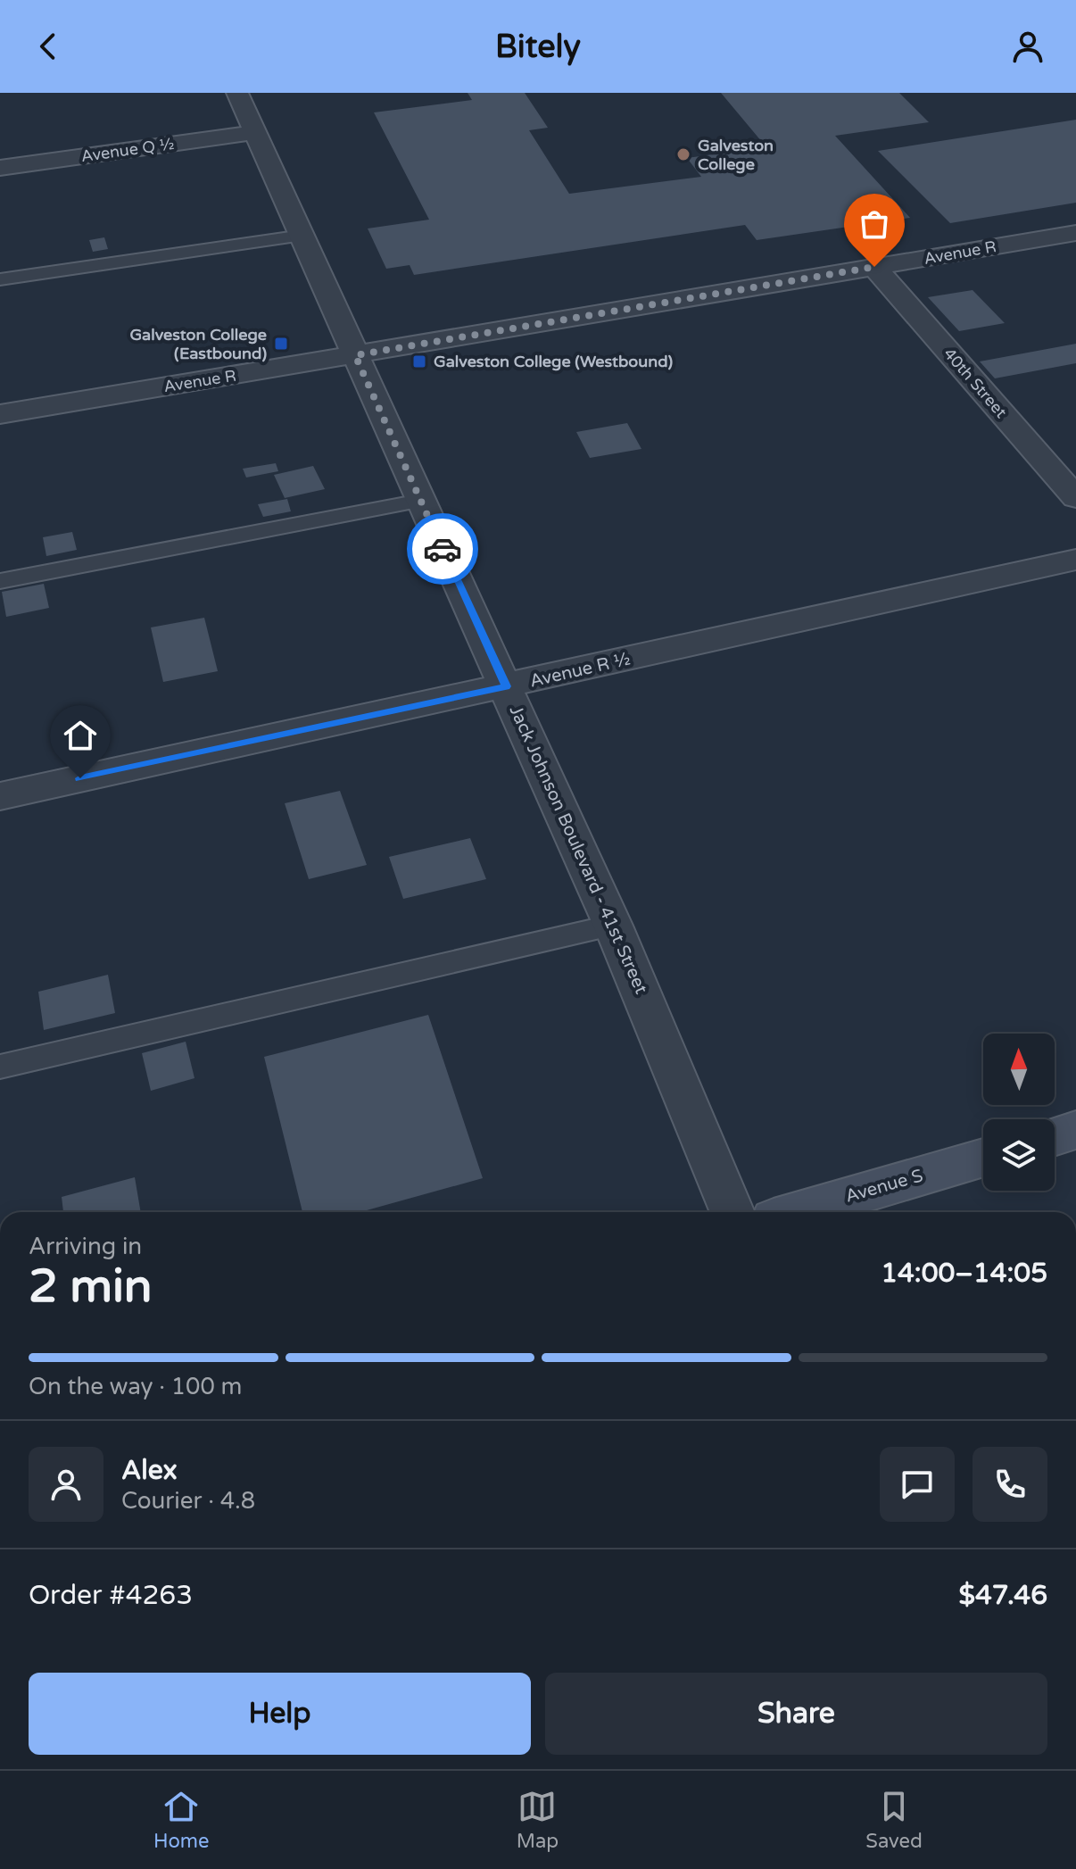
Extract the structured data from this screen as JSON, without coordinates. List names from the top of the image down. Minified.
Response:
{"streets":{"main road":["Avenue S"],"street":["Avenue Q ½","Avenue R","40th Street","Avenue R ½","Jack Johnson Boulevard - 41st Street"]},"crossings":[["Avenue Q ½","Jack Johnson Boulevard - 41st Street"],["Avenue R","40th Street"],["Avenue R","Jack Johnson Boulevard - 41st Street"],["Avenue R ½","Jack Johnson Boulevard - 41st Street"]],"places":{"other":["Galveston College"],"transit":["Galveston College (Eastbound)","Galveston College (Westbound)"]},"north":"top","page":{"header":"Bitely","heading":["2 min","Arriving in","14:00–14:05"],"panel":["Alex","Courier · 4.8","Order #4263","$47.46"],"bar":"On the way · 100 m","buttons":["Help","Share"],"tabs":["Home","Map","Saved"]}}
